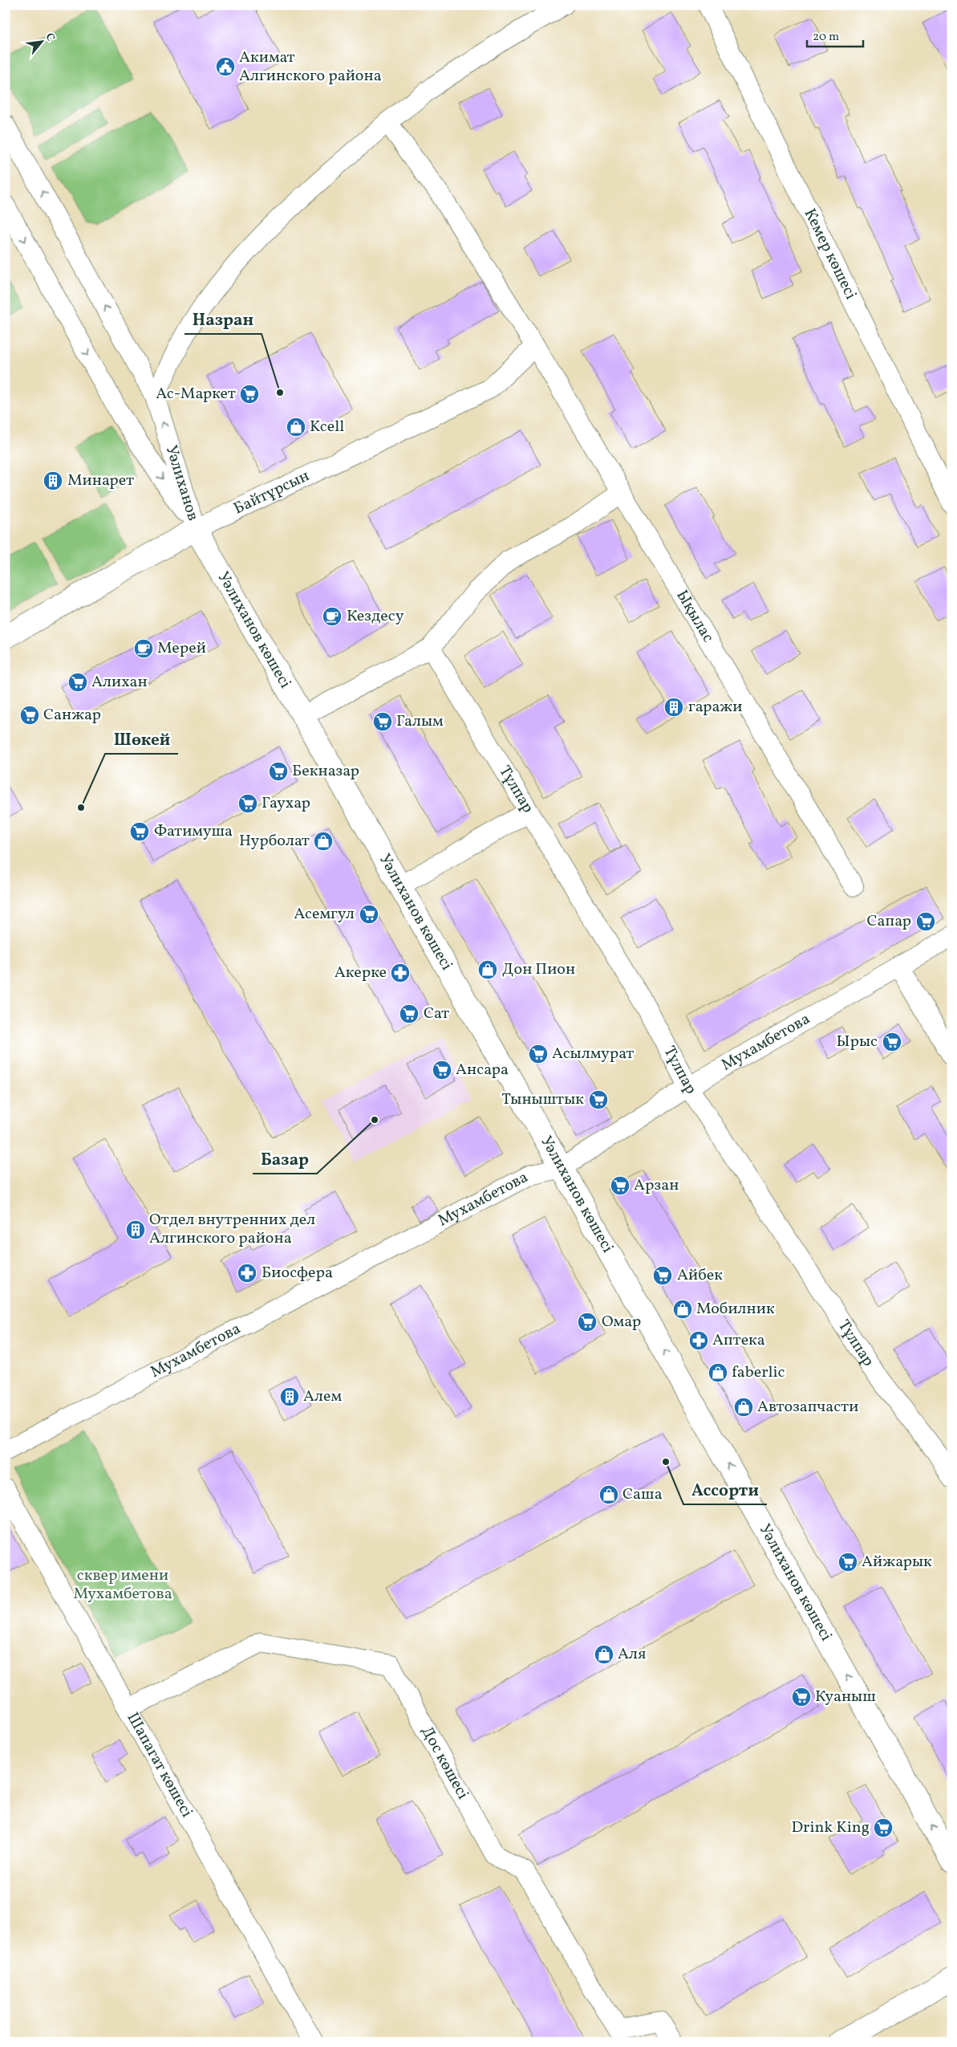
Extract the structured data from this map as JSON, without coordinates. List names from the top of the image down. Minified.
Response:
{"streets":{"street":["Кемер көшесі","Уәлиханов","Байтұрсын","Ықылас","Уәлиханов көшесі","Тұлпар","Мухамбетова","Дос көшесі","Шапагат көшесі"]},"crossings":[["Уәлиханов","Байтұрсын"],["Уәлиханов","Уәлиханов көшесі"],["Байтұрсын","Ықылас"],["Байтұрсын","Уәлиханов көшесі"],["Уәлиханов көшесі","Мухамбетова"],["Тұлпар","Мухамбетова"],["Дос көшесі","Шапагат көшесі"]],"one_way":["Уәлиханов көшесі"],"parks":["сквер имени Мухамбетова"],"places":{"public building":["Акимат Алгинского района"],"other":["Назран","Шөкей","Базар","Ассорти"],"supermarket":["Ас-Маркет","Алихан","Санжар","Галым","Бекназар","Гаухар","Фатимуша","Асемгул","Сапар","Сат","Ырыс","Асылмурат","Ансара","Тыныштык","Арзан","Айбек","Омар","Айжарык","Куаныш","Drink King"],"shop":["Kcell","Нурболат","Дон Пион","Мобилник","faberlic","Автозапчасти","Саша","Аля"],"building":["Минарет","гаражи","Отдел внутренних дел Алгинского района","Алем"],"cafe":["Кездесу","Мерей"],"pharmacy":["Акерке","Биосфера","Аптека"]},"scale_bar":"20 m","north":"top right"}
